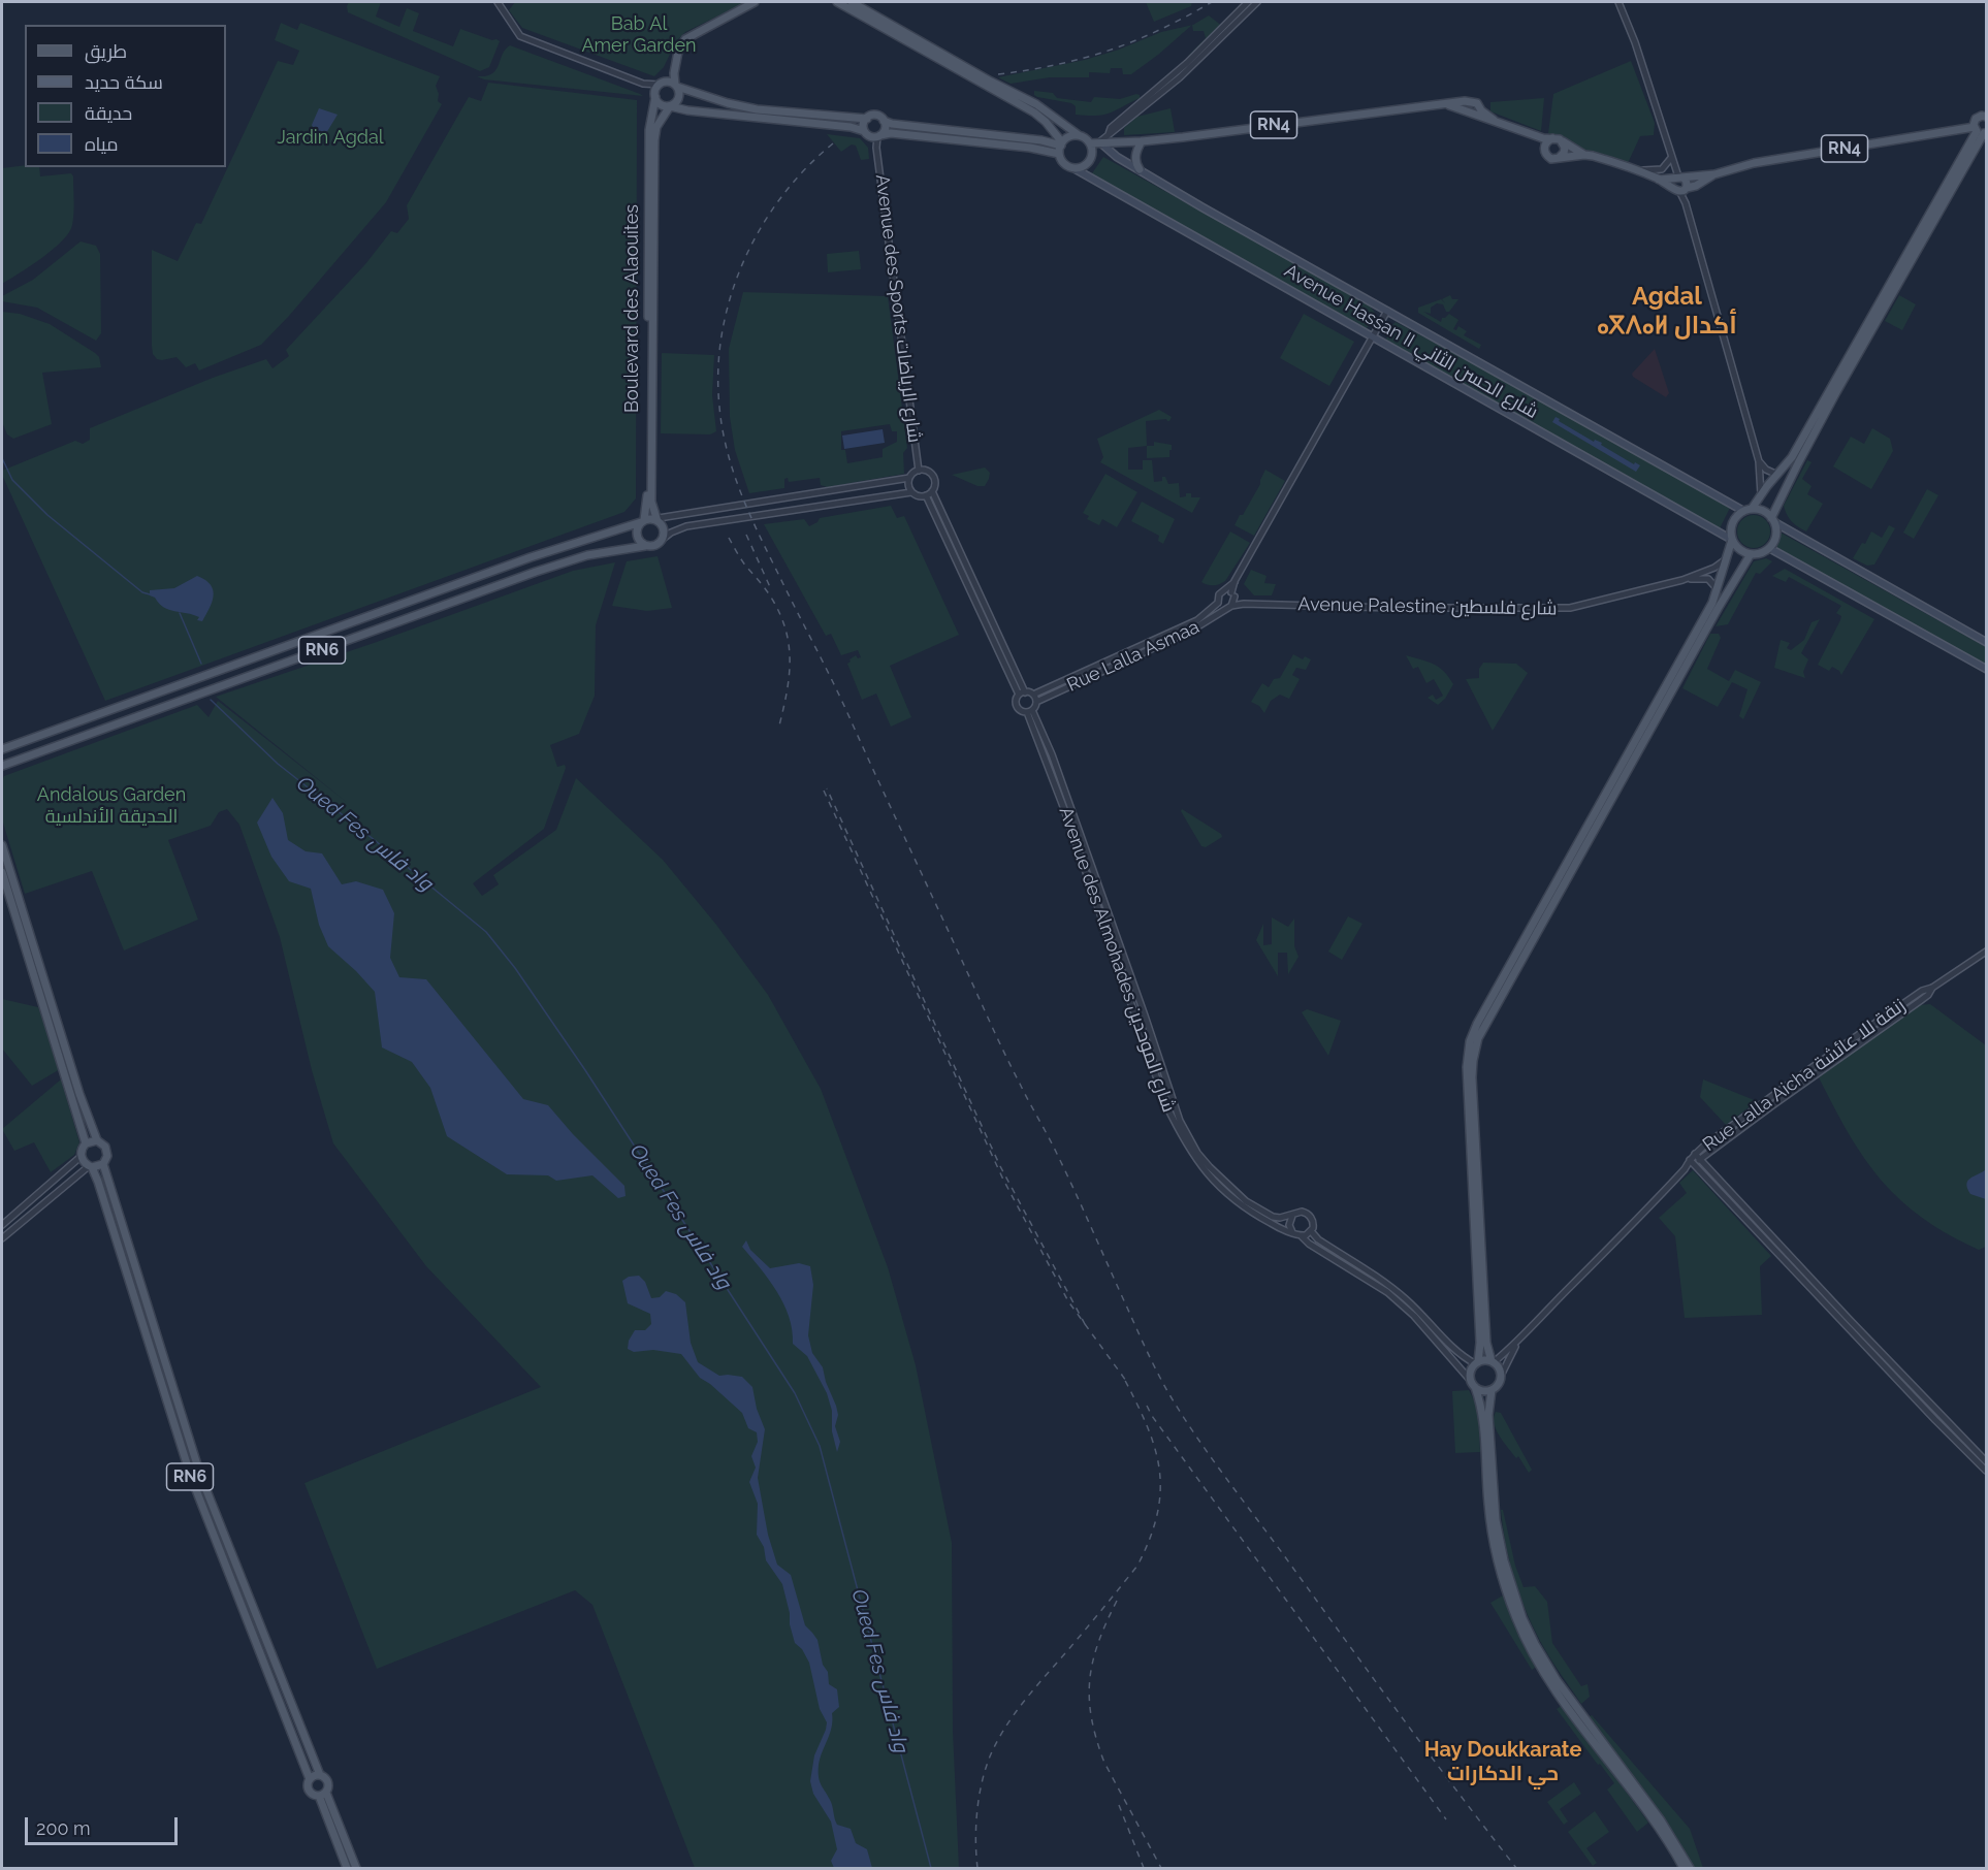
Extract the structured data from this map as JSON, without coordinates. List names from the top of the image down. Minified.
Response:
{"streets":{"main road":["RN4","Boulevard des Alaouites","Avenue Hassan II شارع الحسن الثاني","RN6"],"street":["Avenue des Sports شارع الرياضات","Avenue Palestine شارع فلسطين","Rue Lalla Asmaa","Avenue des Almohades شارع الموحدين","Rue Lalla Aicha زنقة للا عائشة"]},"crossings":[["RN4","Avenue Hassan II شارع الحسن الثاني"],["Boulevard des Alaouites","RN6"],["Avenue Palestine شارع فلسطين","Rue Lalla Asmaa"],["Rue Lalla Asmaa","Avenue des Almohades شارع الموحدين"]],"districts":["Agdal ⴰⴳⴷⴰⵍ أكدال","Hay Doukkarate حي الدكارات"],"water":["Oued Fes واد فاس"],"parks":["Bab Al Amer Garden","Jardin Agdal","Andalous Garden الحديقة الأندلسية"],"legend":["طريق","سكة حديد","حديقة","مياه"],"scale_bar":"200 m"}
